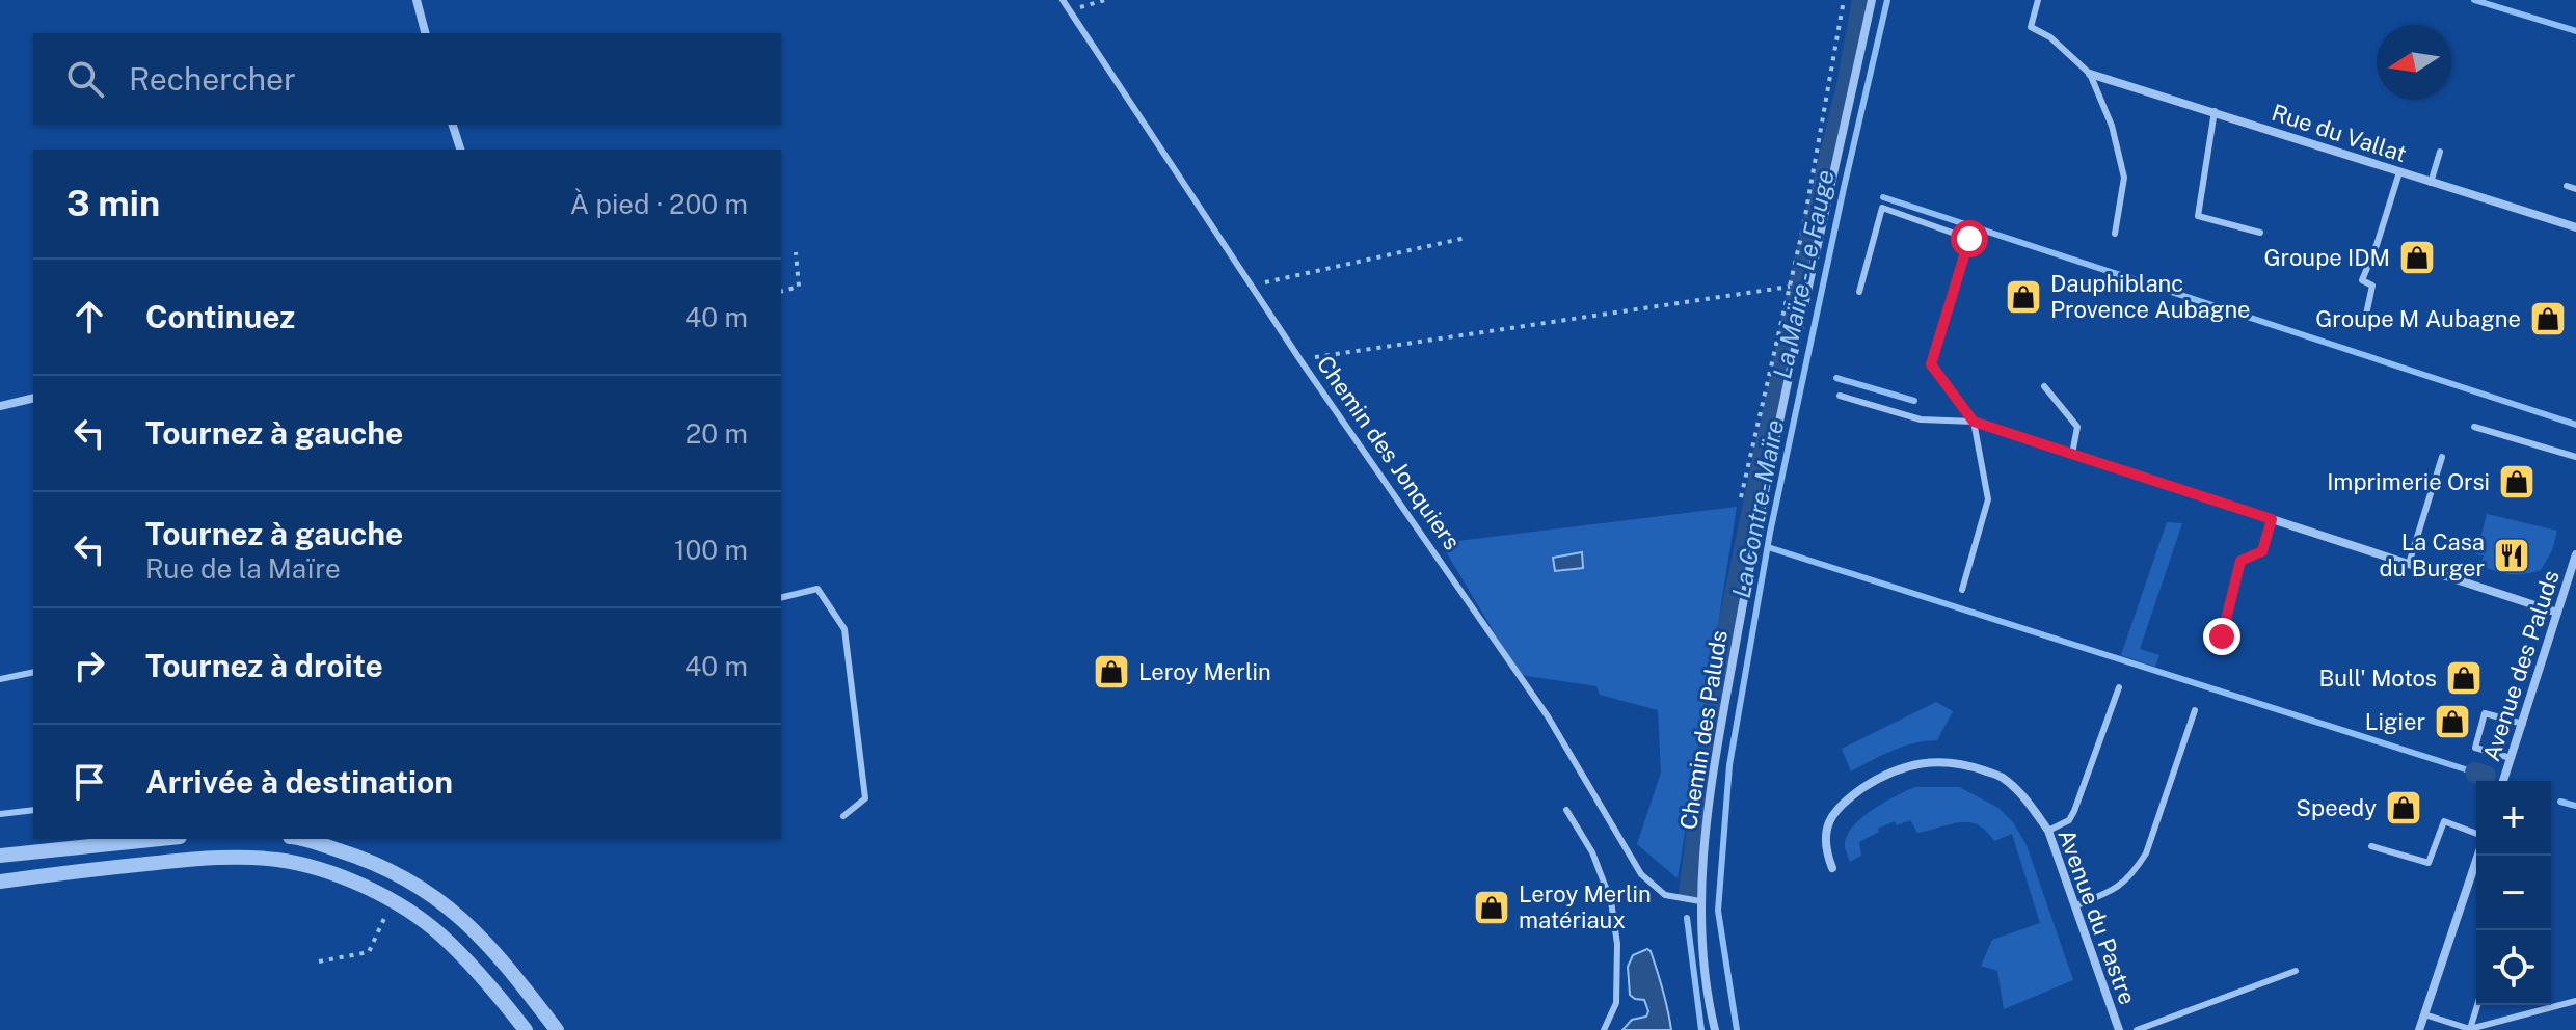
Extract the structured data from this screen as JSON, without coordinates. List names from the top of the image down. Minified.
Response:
{"streets":{"street":["Rue du Vallat","Avenue des Paluds","Chemin des Paluds","Avenue du Pastre"],"lane":["Chemin des Jonquiers"]},"crossings":[["Chemin des Jonquiers","Chemin des Paluds"]],"water":["La Maïre - Le Fauge","La Contre-Maïre"],"places":{"shop":["Groupe IDM","Dauphiblanc Provence Aubagne","Groupe M Aubagne","Imprimerie Orsi","Leroy Merlin","Bull' Motos","Ligier","Speedy","Leroy Merlin matériaux"],"restaurant":["La Casa du Burger"]},"north":"left","page":{"search":"Rechercher","heading":["3 min","À pied · 200 m"],"list":[["Continuez","40 m"],["Tournez à gauche","20 m"],["Tournez à gauche","Rue de la Maïre","100 m"],["Tournez à droite","40 m"],"Arrivée à destination"],"map_buttons":["+","−"]}}
